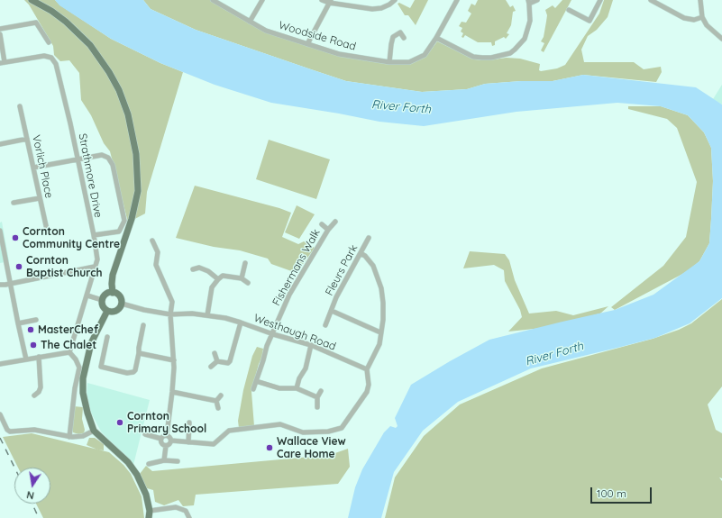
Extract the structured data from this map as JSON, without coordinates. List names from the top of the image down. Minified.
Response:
{"streets":{"street":["Woodside Road","Vorlich Place","Strathmore Drive","Fishermans Walk","Fleurs Park","Westhaugh Road"]},"crossings":[["Fishermans Walk","Westhaugh Road"]],"water":["River Forth"],"places":["Cornton Community Centre","Cornton Baptist Church","MasterChef","The Chalet","Cornton Primary School","Wallace View Care Home"],"scale_bar":"100 m","north":"bottom"}
